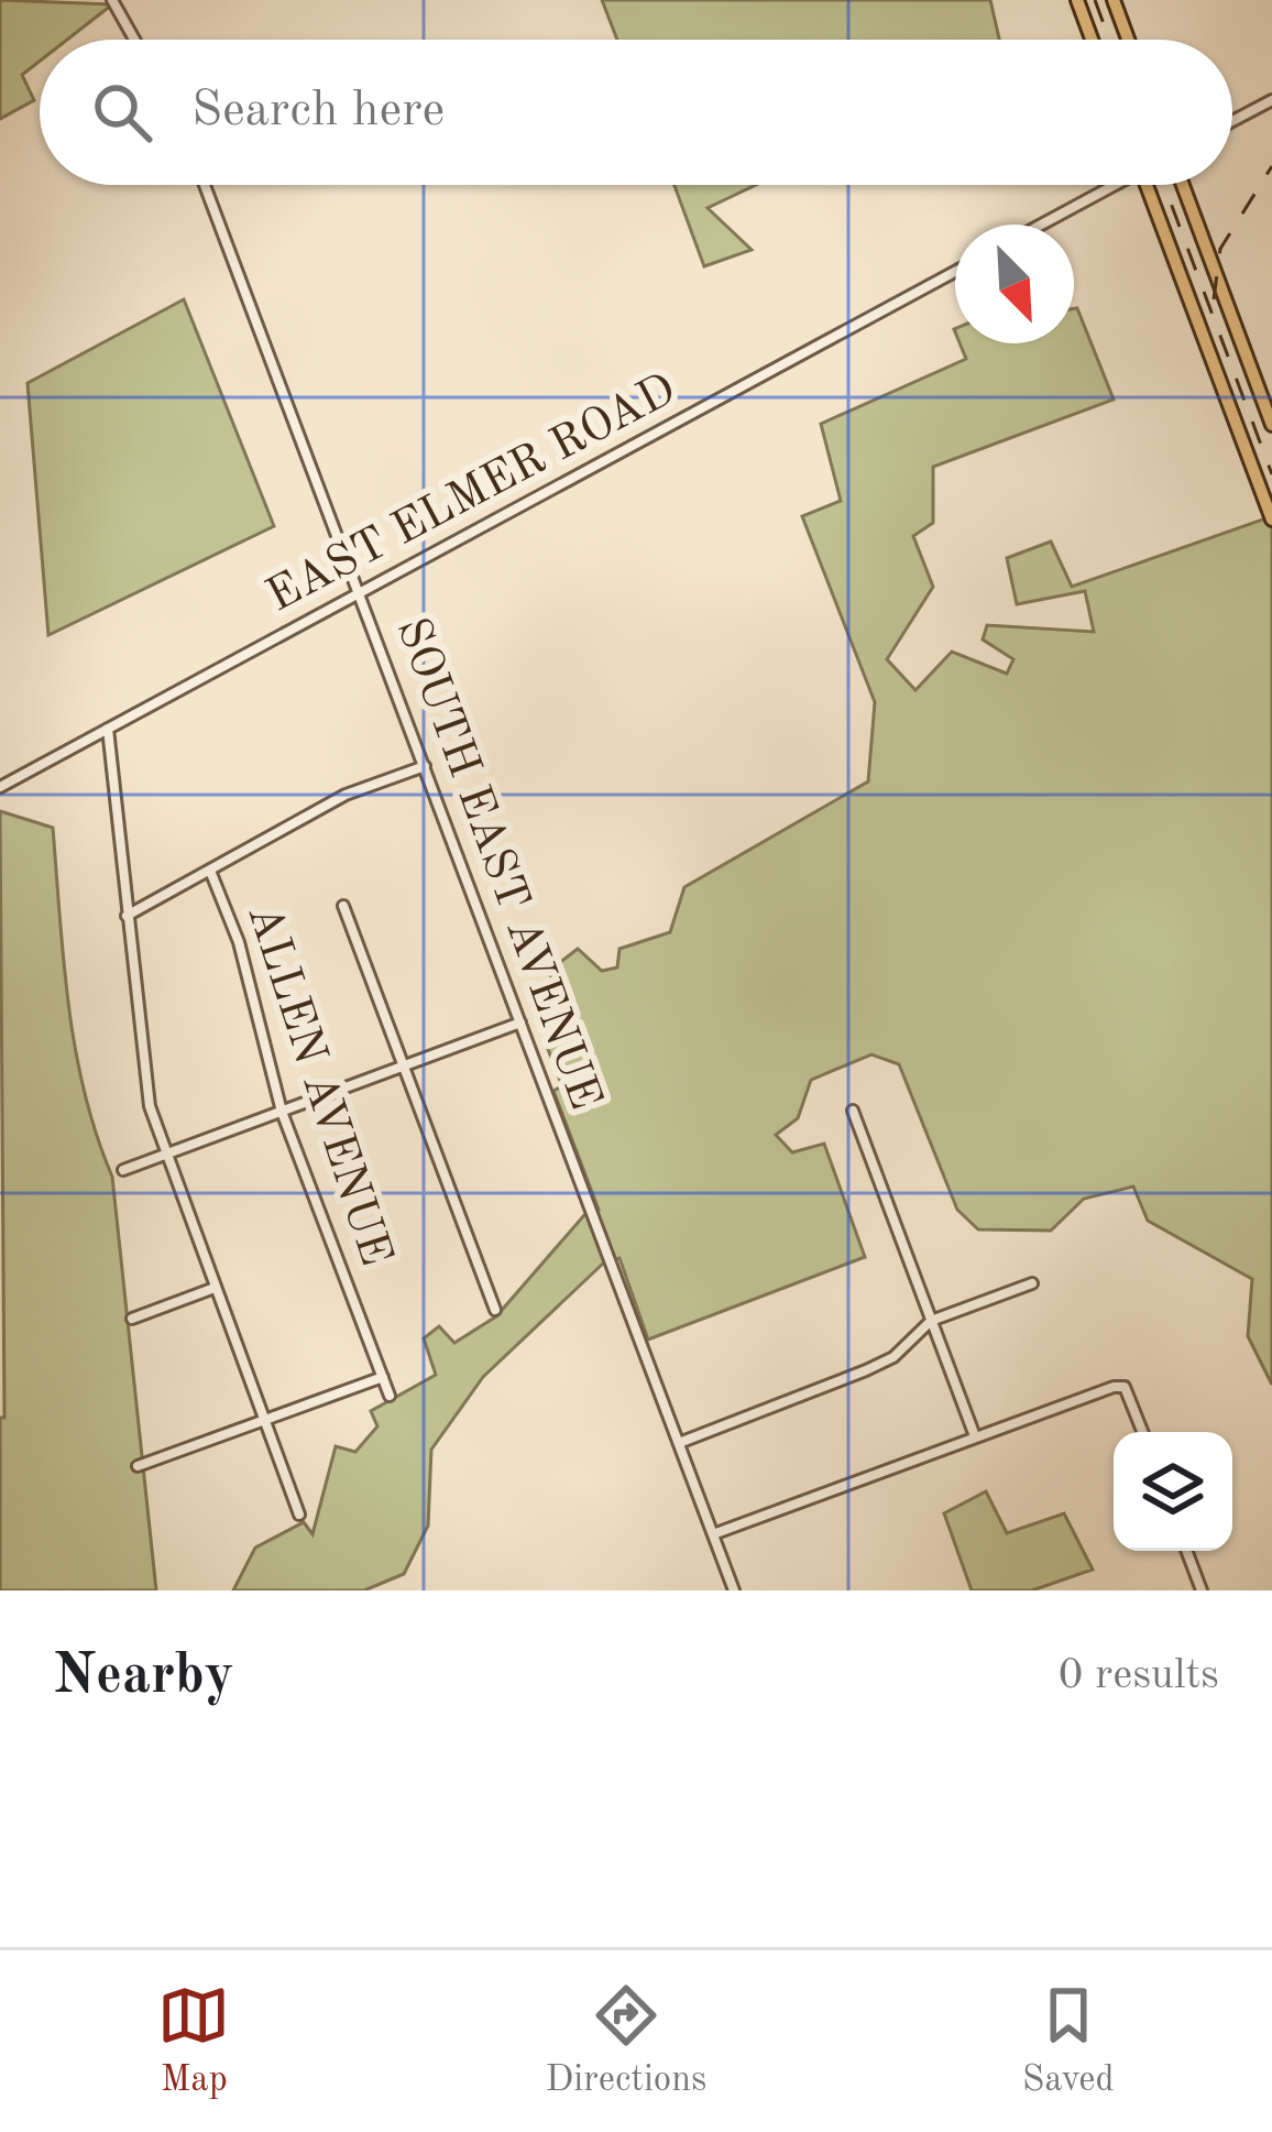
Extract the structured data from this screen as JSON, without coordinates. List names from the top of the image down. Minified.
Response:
{"streets":{"street":["EAST ELMER ROAD","SOUTH EAST AVENUE","ALLEN AVENUE"]},"crossings":[["EAST ELMER ROAD","SOUTH EAST AVENUE"]],"north":"bottom right","page":{"search":"Search here","heading":["Nearby","0 results"],"nav":["Map","Directions","Saved"]}}
